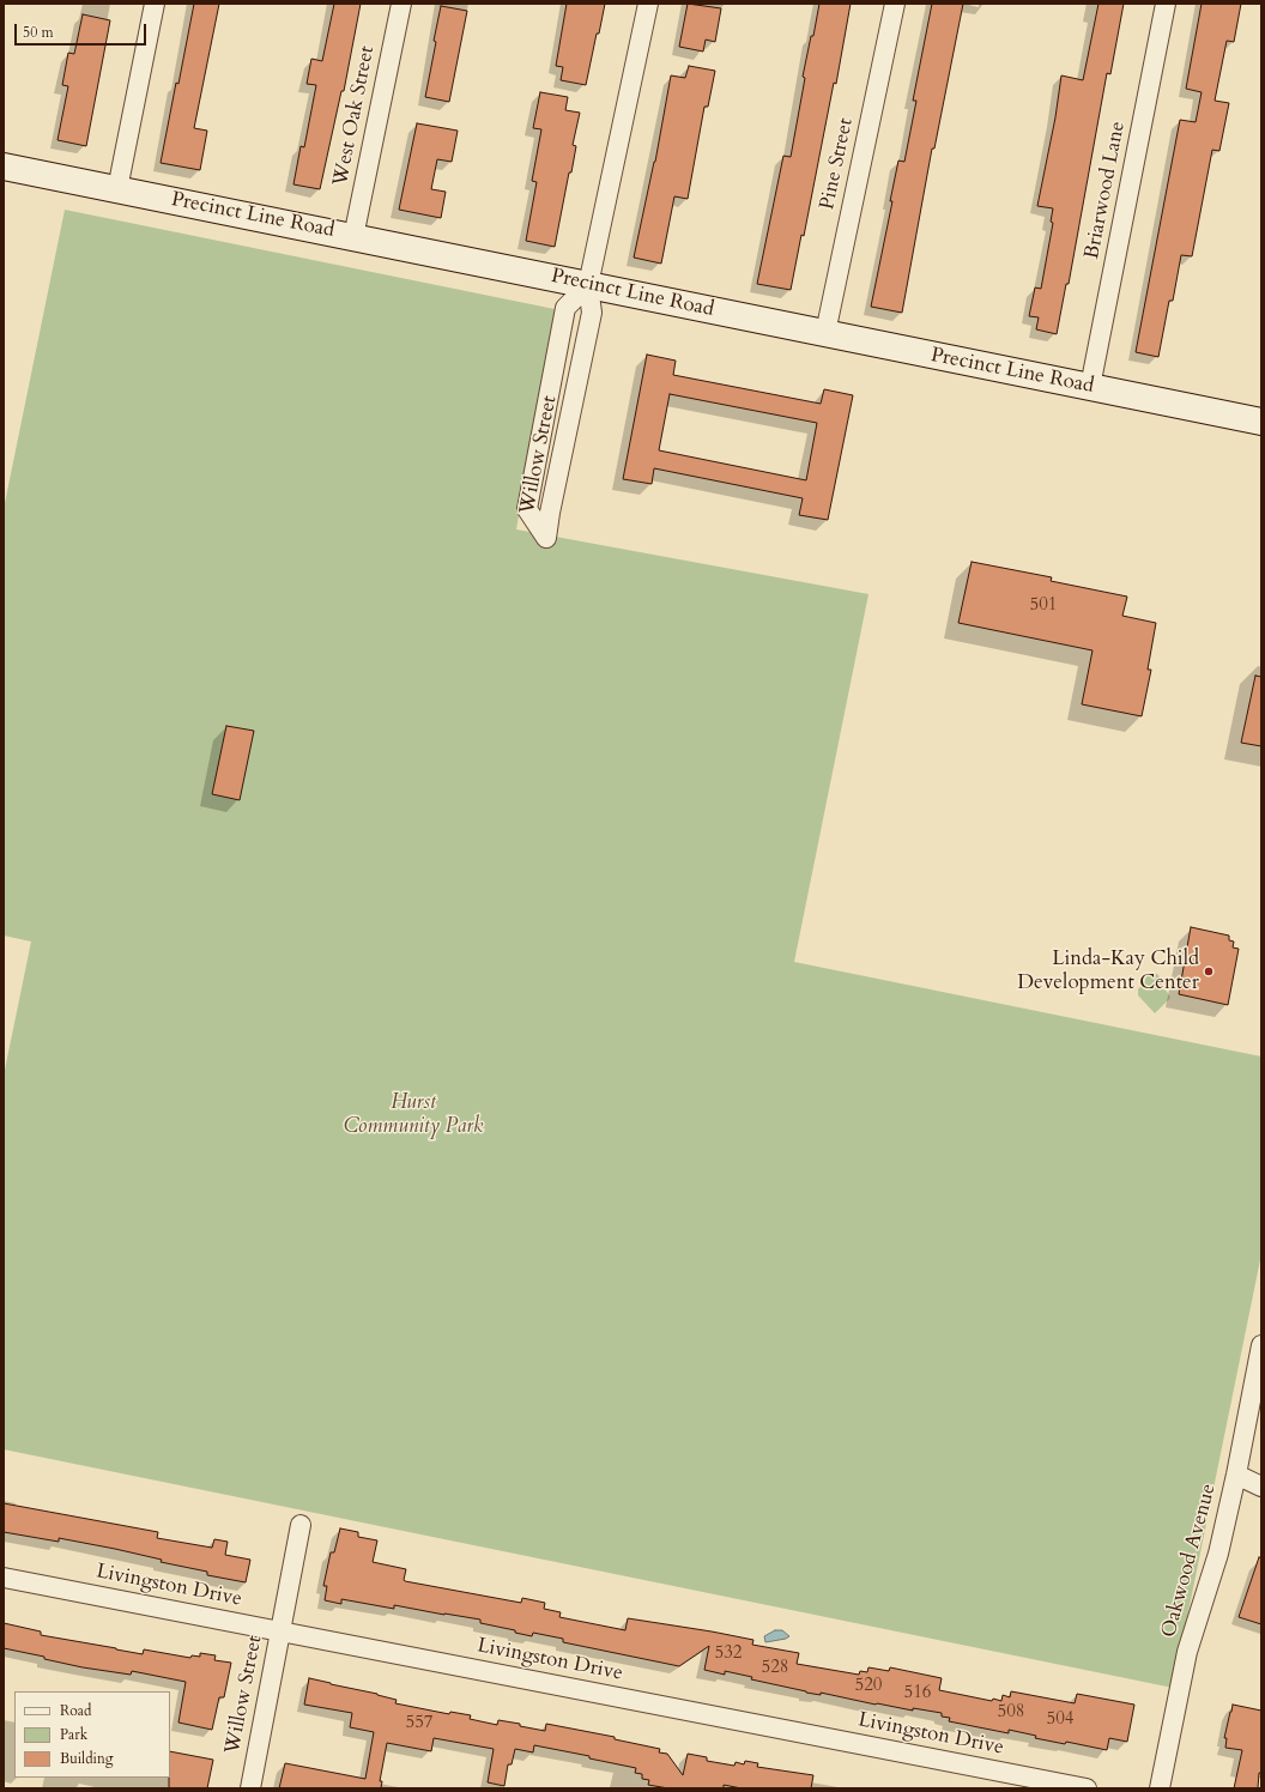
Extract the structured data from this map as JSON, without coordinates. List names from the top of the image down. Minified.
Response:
{"streets":{"main road":["Precinct Line Road"],"street":["West Oak Street","Pine Street","Briarwood Lane","Willow Street","Oakwood Avenue","Livingston Drive"]},"crossings":[["West Oak Street","Precinct Line Road"],["Pine Street","Precinct Line Road"],["Briarwood Lane","Precinct Line Road"],["Precinct Line Road","Willow Street"],["Willow Street","Livingston Drive"]],"parks":["Hurst Community Park"],"places":["Linda-Kay Child Development Center"],"house_numbers":["501","532","528","520","516","508","504","557"],"legend":["Road","Park","Building"],"scale_bar":"50 m"}
